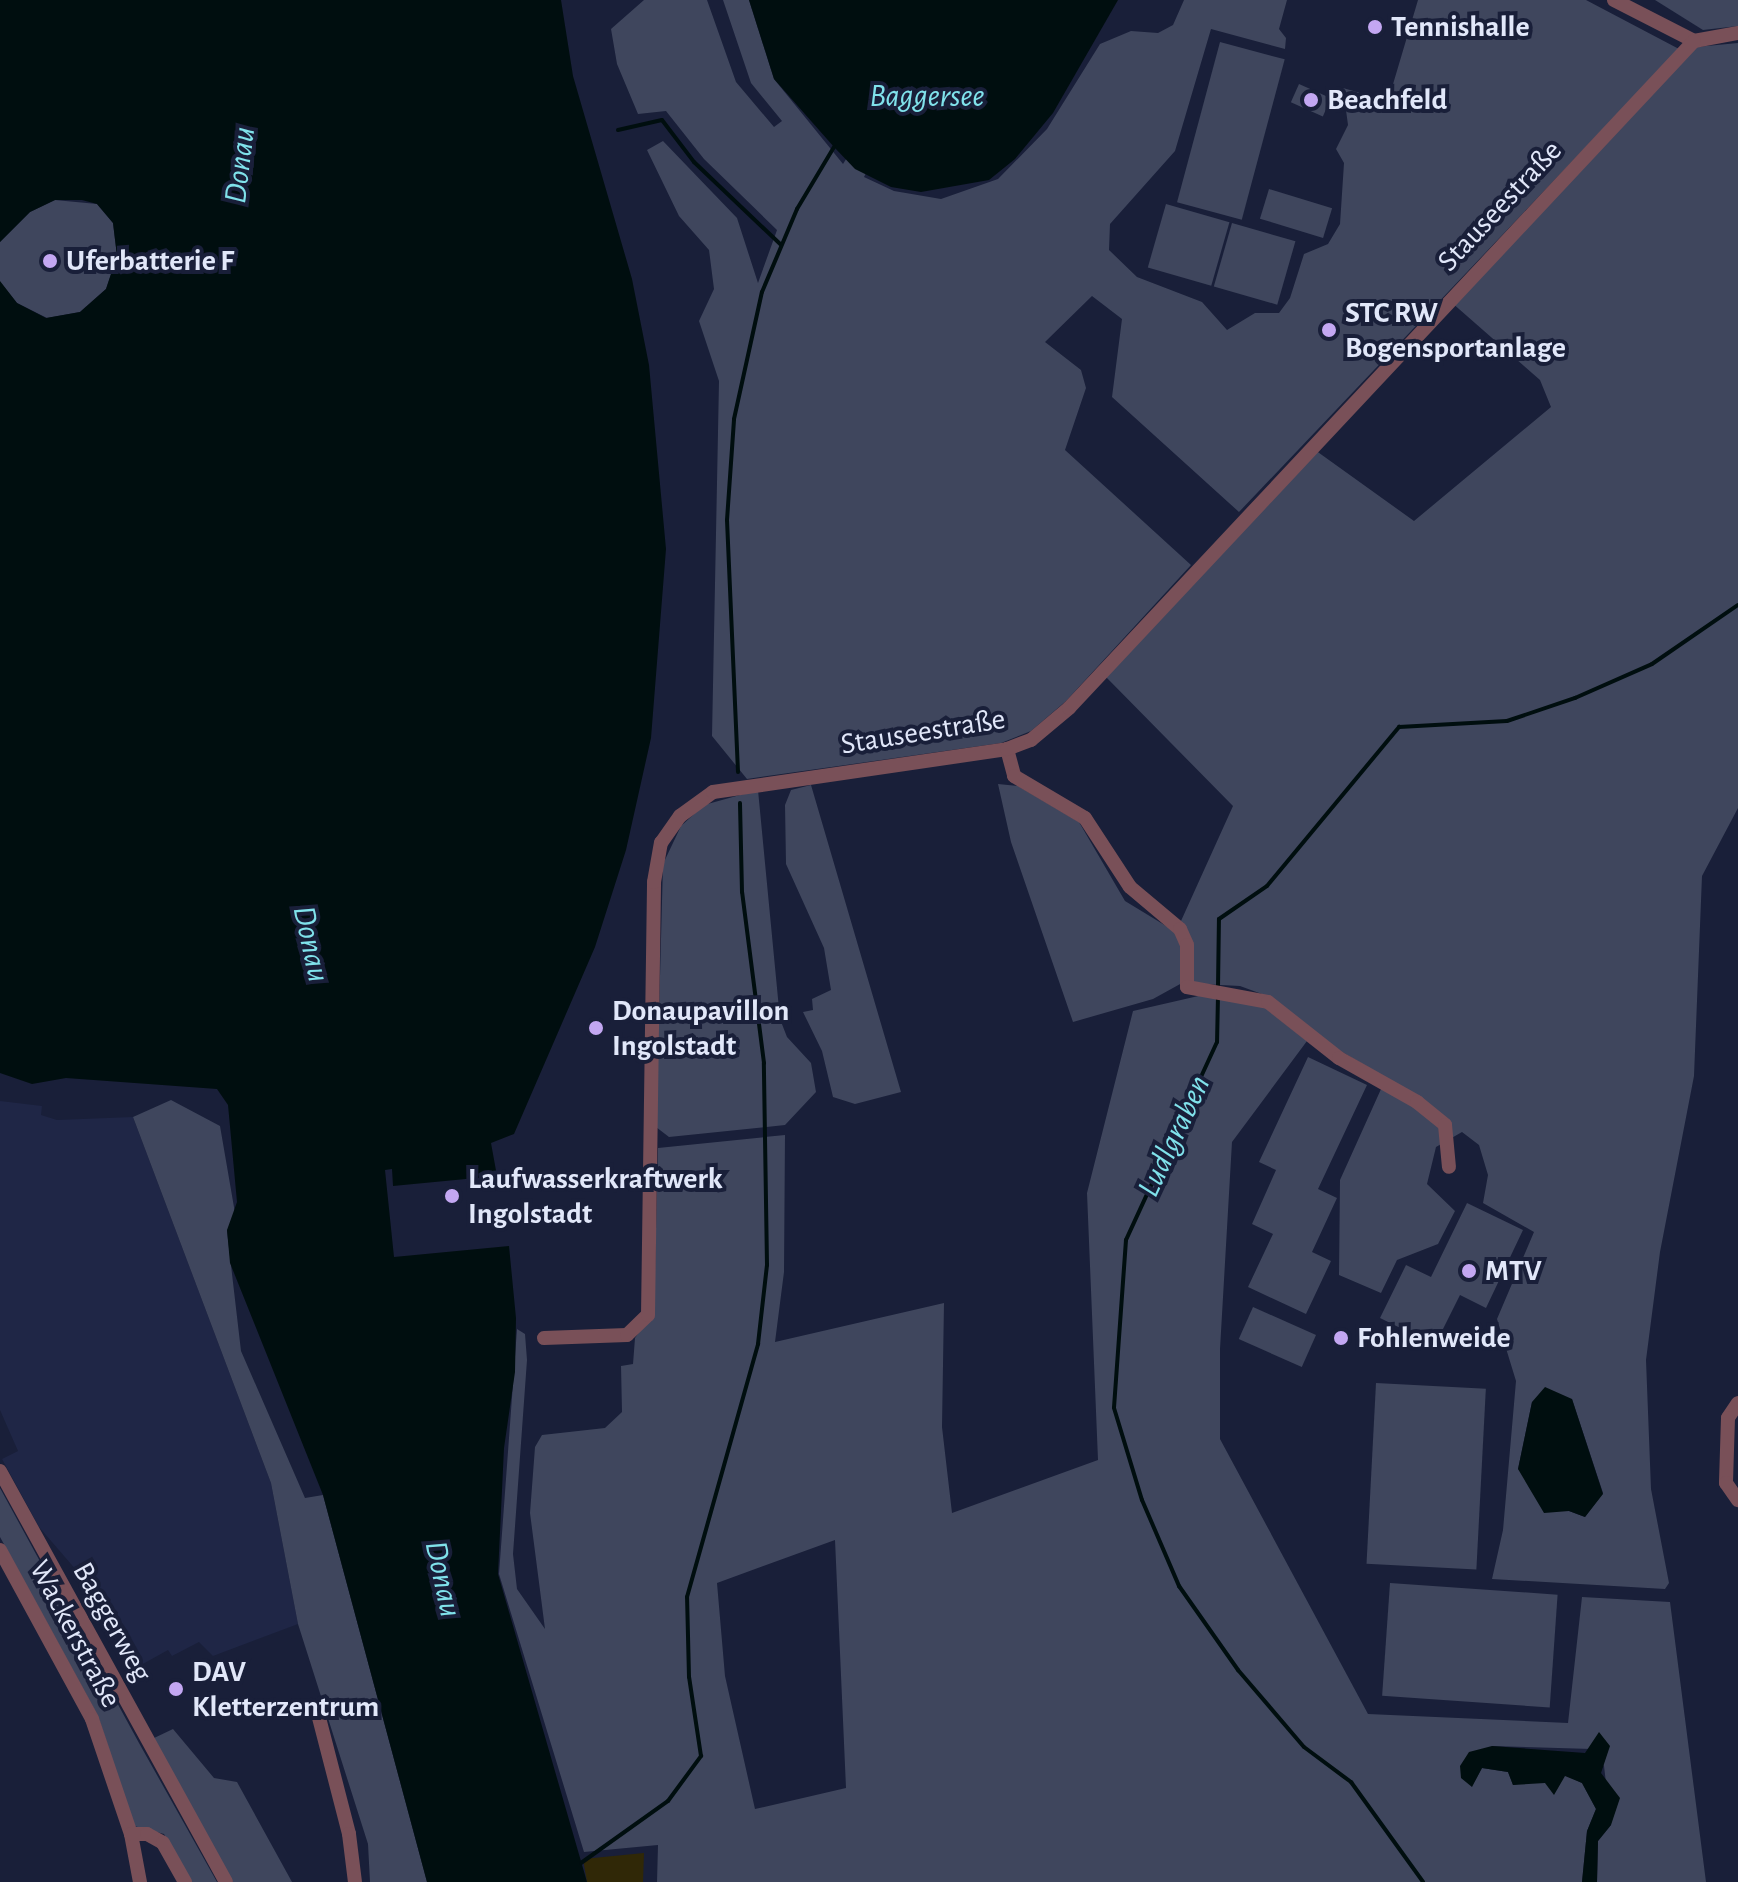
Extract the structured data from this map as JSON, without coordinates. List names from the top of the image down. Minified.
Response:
{"streets":{"street":["Stauseestraße","Baggerweg","Wackerstraße"]},"water":["Baggersee","Donau","Ludlgraben"],"places":["Tennishalle","Beachfeld","Uferbatterie F","STC RW Bogensportanlage","Donaupavillon Ingolstadt","Laufwasserkraftwerk Ingolstadt","MTV","Fohlenweide","DAV Kletterzentrum"]}
